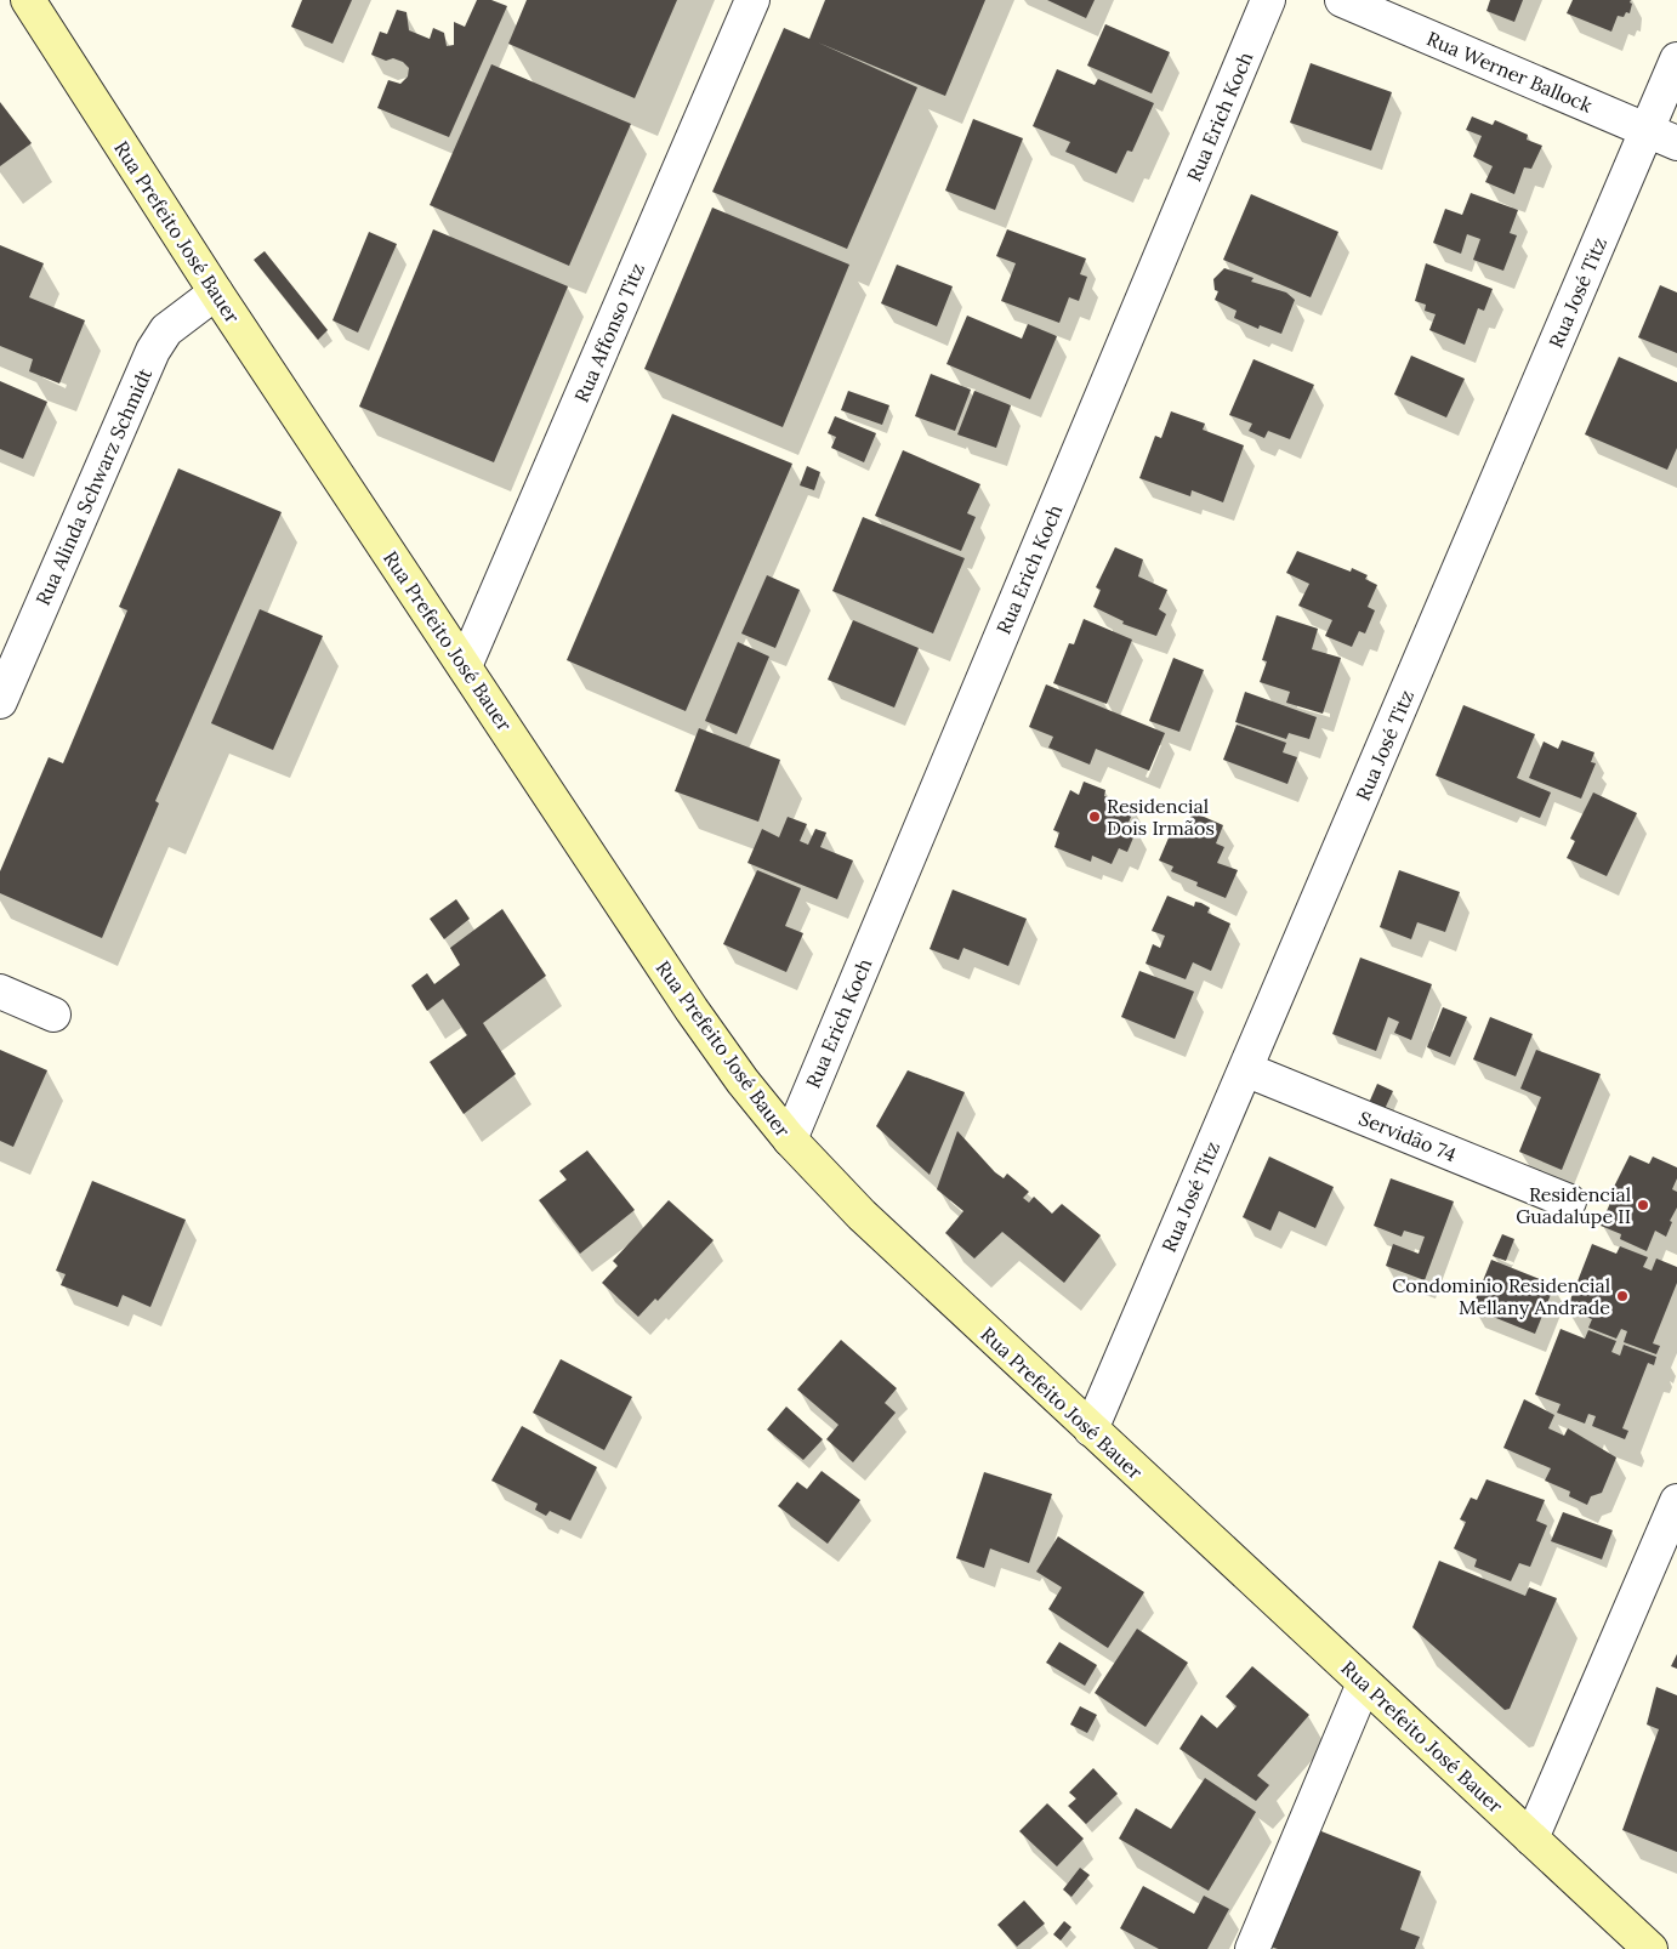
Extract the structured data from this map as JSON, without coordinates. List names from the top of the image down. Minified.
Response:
{"streets":{"street":["Rua Werner Ballock","Rua Erich Koch","Rua Prefeito José Bauer","Rua José Titz","Rua Affonso Titz","Rua Alinda Schwarz Schmidt","Servidão 74"]},"crossings":[["Rua Werner Ballock","Rua José Titz"],["Rua Erich Koch","Rua Prefeito José Bauer"],["Rua Prefeito José Bauer","Rua José Titz"],["Rua Prefeito José Bauer","Rua Affonso Titz"],["Rua Prefeito José Bauer","Rua Alinda Schwarz Schmidt"],["Rua José Titz","Servidão 74"]],"places":["Residencial Dois Irmãos","Residencial Guadalupe II","Condominio Residencial Mellany Andrade"]}
